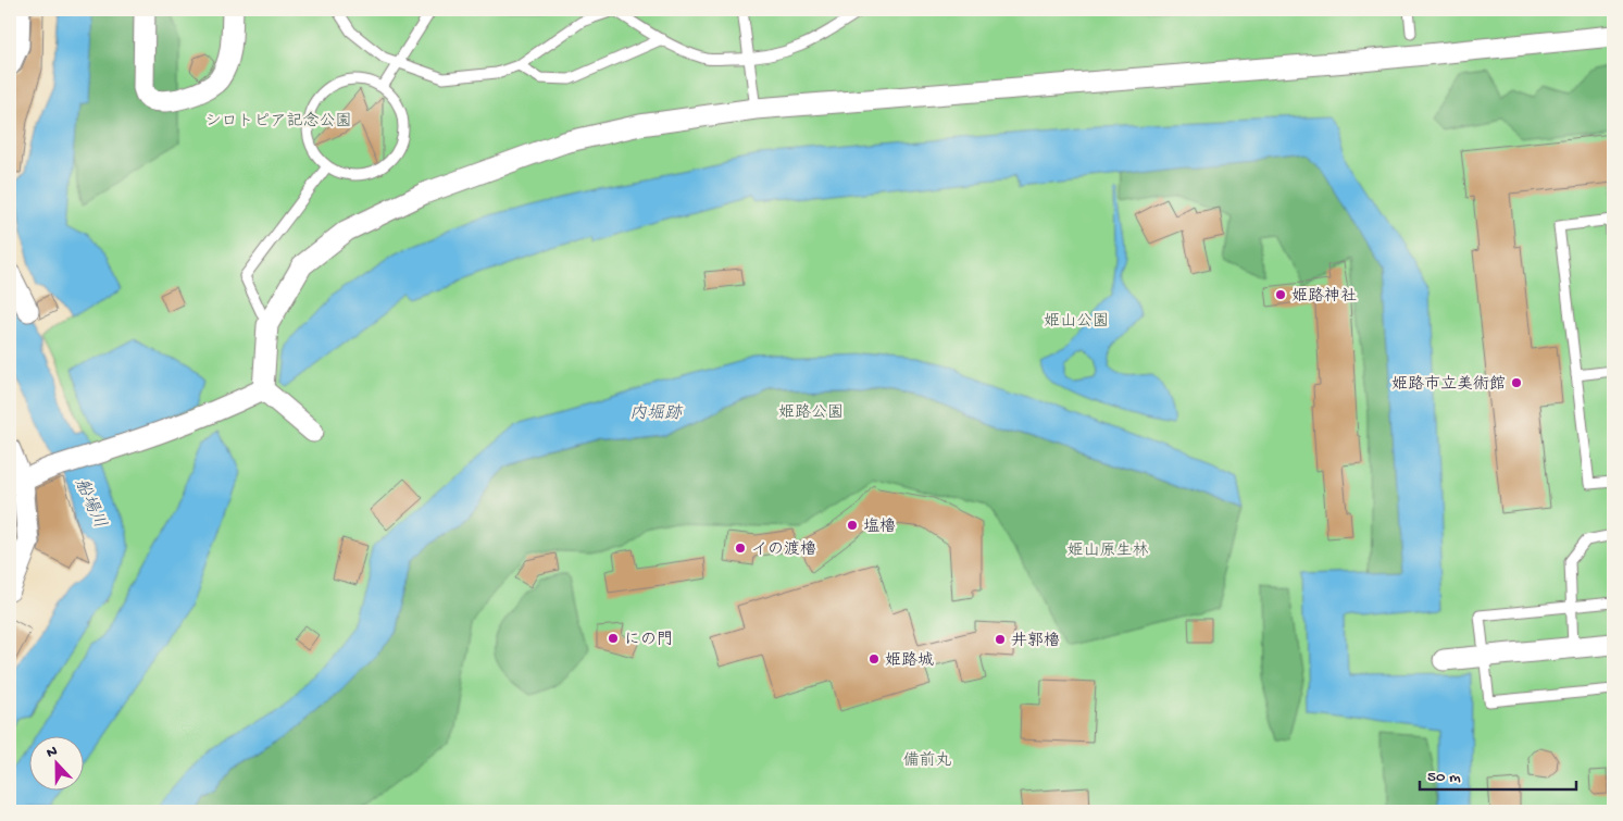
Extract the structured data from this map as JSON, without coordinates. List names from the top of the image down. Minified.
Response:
{"water":["内堀跡","船場川"],"parks":["シロトピア記念公園","姫山公園","姫路公園","姫山原生林","備前丸"],"places":["姫路神社","姫路市立美術館","塩櫓","イの渡櫓","にの門","井郭櫓","姫路城"],"scale_bar":"50 m","north":"top"}
